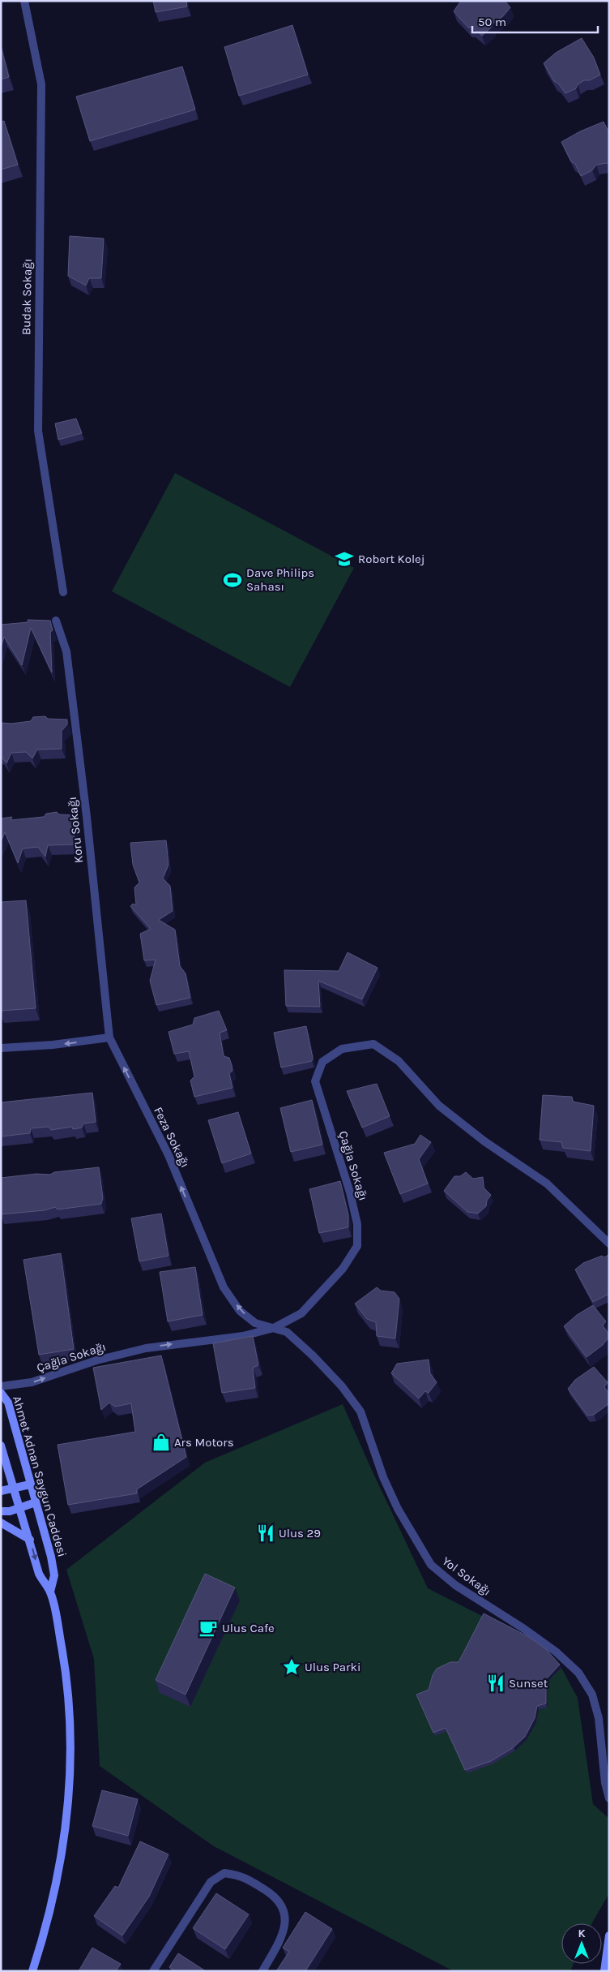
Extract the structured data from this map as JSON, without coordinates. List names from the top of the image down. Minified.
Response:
{"streets":{"main road":["Ahmet Adnan Saygun Caddesi"],"street":["Budak Sokağı","Koru Sokağı","Feza Sokağı","Çağla Sokağı","Yol Sokağı"]},"crossings":[["Koru Sokağı","Feza Sokağı"],["Feza Sokağı","Çağla Sokağı"],["Feza Sokağı","Yol Sokağı"],["Çağla Sokağı","Yol Sokağı"]],"one_way":["Feza Sokağı"],"places":{"school or university":["Robert Kolej"],"sports":["Dave Philips Sahası"],"shop":["Ars Motors"],"restaurant":["Ulus 29","Sunset"],"cafe":["Ulus Cafe"],"place":["Ulus Parki"]},"scale_bar":"50 m","north":"top"}
